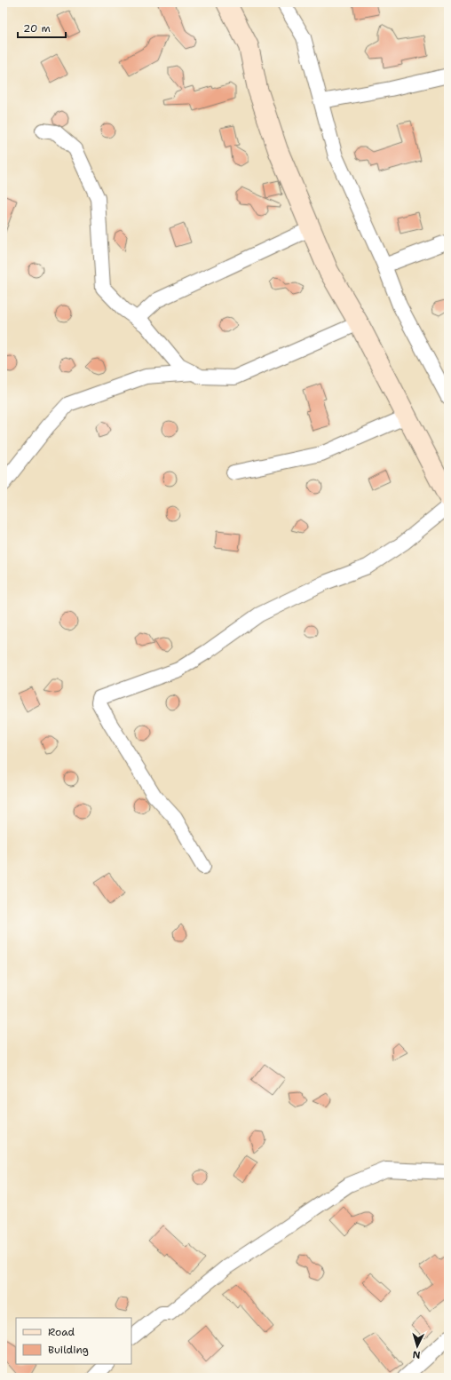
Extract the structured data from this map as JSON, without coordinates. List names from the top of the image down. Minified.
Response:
{"legend":["Road","Building"],"scale_bar":"20 m","north":"bottom"}
